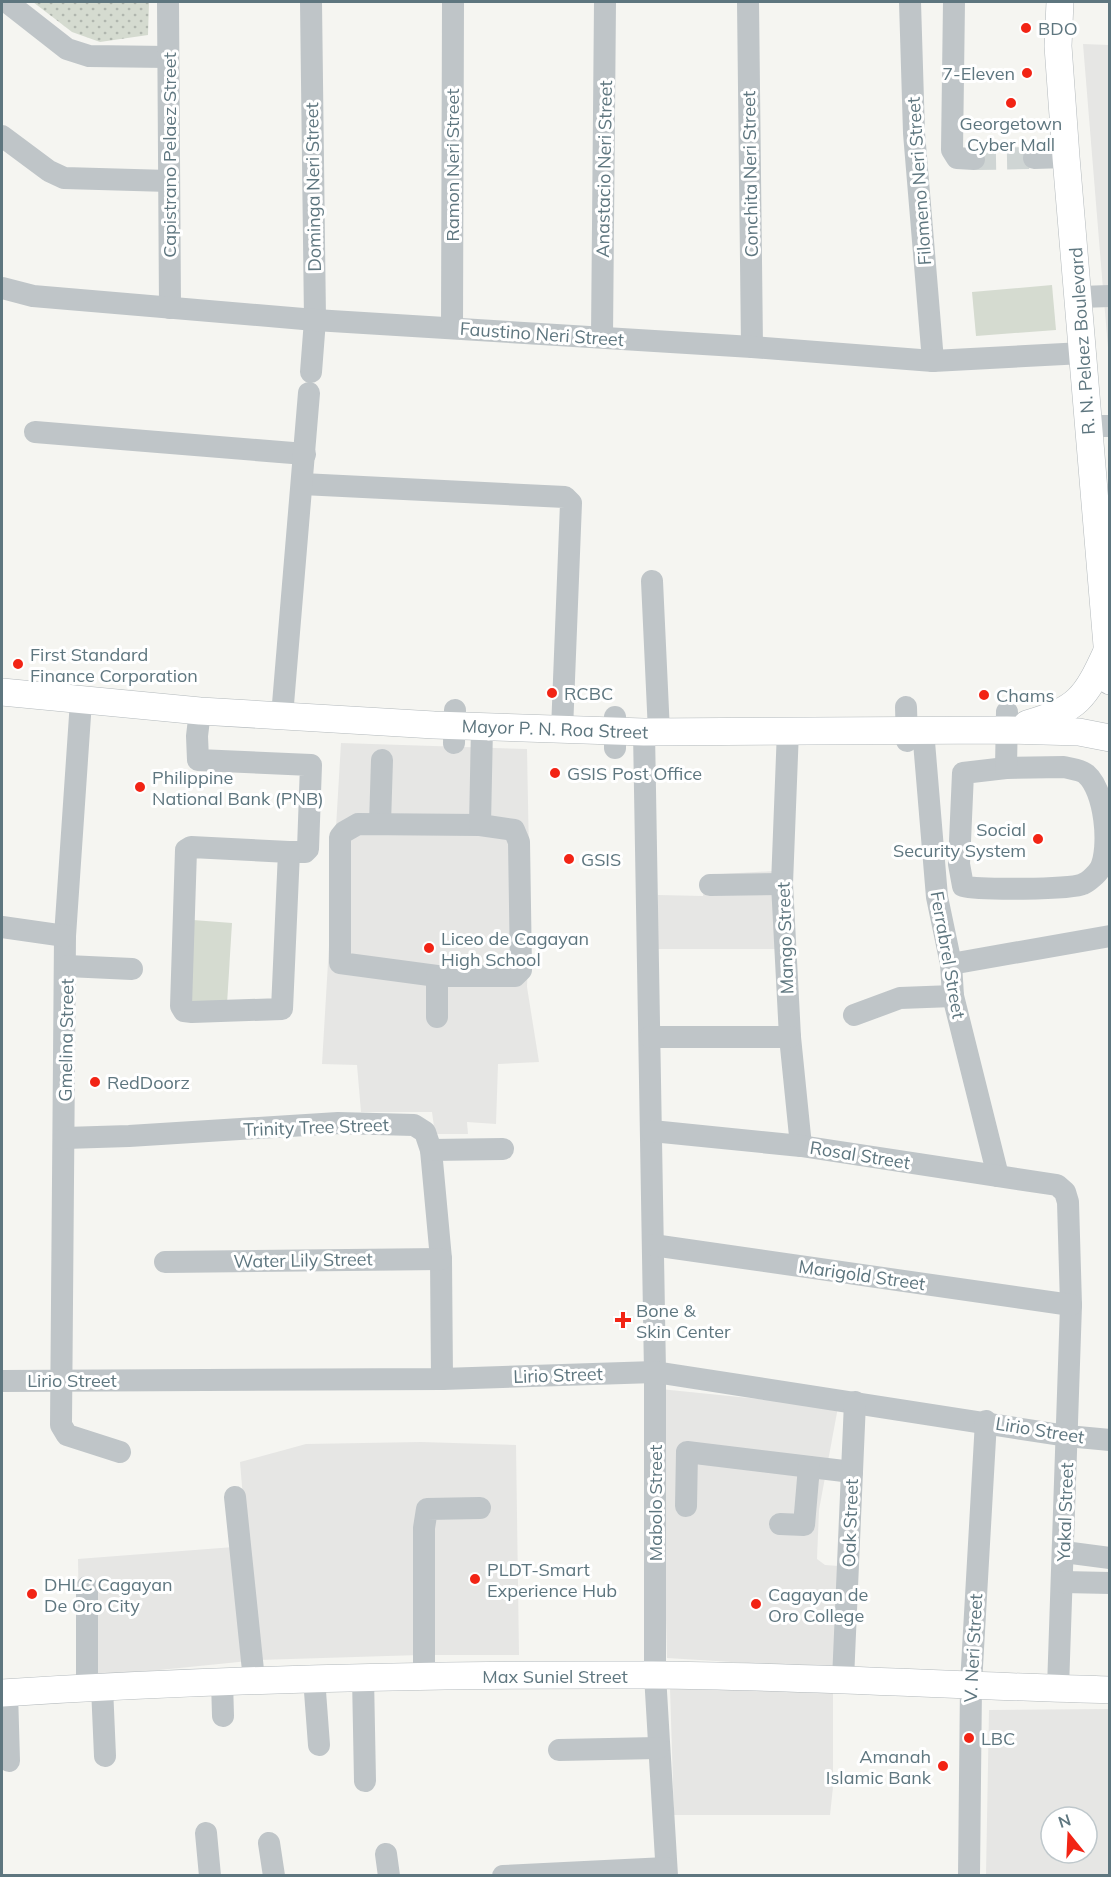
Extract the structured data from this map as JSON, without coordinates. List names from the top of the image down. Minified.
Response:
{"streets":{"main road":["R. N. Pelaez Boulevard","Mayor P. N. Roa Street","Max Suniel Street"],"street":["Capistrano Pelaez Street","Ramon Neri Street","Anastacio Neri Street","Conchita Neri Street","Filomeno Neri Street","Dominga Neri Street","Faustino Neri Street","Mango Street","Ferrabrel Street","Gmelina Street","Trinity Tree Street","Rosal Street","Water Lily Street","Marigold Street","Lirio Street","Mabolo Street","Yakal Street","Oak Street","V. Neri Street"]},"crossings":[["Capistrano Pelaez Street","Faustino Neri Street"],["Ramon Neri Street","Faustino Neri Street"],["Anastacio Neri Street","Faustino Neri Street"],["Conchita Neri Street","Faustino Neri Street"],["Filomeno Neri Street","Faustino Neri Street"],["Dominga Neri Street","Faustino Neri Street"],["Dominga Neri Street","Mayor P. N. Roa Street"],["Faustino Neri Street","R. N. Pelaez Boulevard"],["Mayor P. N. Roa Street","Mango Street"],["Mayor P. N. Roa Street","Ferrabrel Street"],["Mayor P. N. Roa Street","Gmelina Street"],["Mayor P. N. Roa Street","Mabolo Street"],["Mango Street","Rosal Street"],["Ferrabrel Street","Rosal Street"],["Gmelina Street","Trinity Tree Street"],["Gmelina Street","Lirio Street"],["Trinity Tree Street","Water Lily Street"],["Trinity Tree Street","Lirio Street"],["Rosal Street","Mabolo Street"],["Rosal Street","Yakal Street"],["Marigold Street","Mabolo Street"],["Marigold Street","Yakal Street"],["Lirio Street","Mabolo Street"],["Lirio Street","Yakal Street"],["Lirio Street","Oak Street"],["Lirio Street","V. Neri Street"],["Mabolo Street","Max Suniel Street"],["Yakal Street","Max Suniel Street"],["Oak Street","Max Suniel Street"],["V. Neri Street","Max Suniel Street"]],"places":{"other":["BDO","7-Eleven","Georgetown Cyber Mall","First Standard Finance Corporation","RCBC","Chams","GSIS Post Office","Philippine National Bank (PNB)","Social Security System","GSIS","Liceo de Cagayan High School","RedDoorz","PLDT-Smart Experience Hub","DHLC Cagayan De Oro City","Cagayan de Oro College","LBC","Amanah Islamic Bank"],"health":["Bone & Skin Center"]},"north":"top"}
